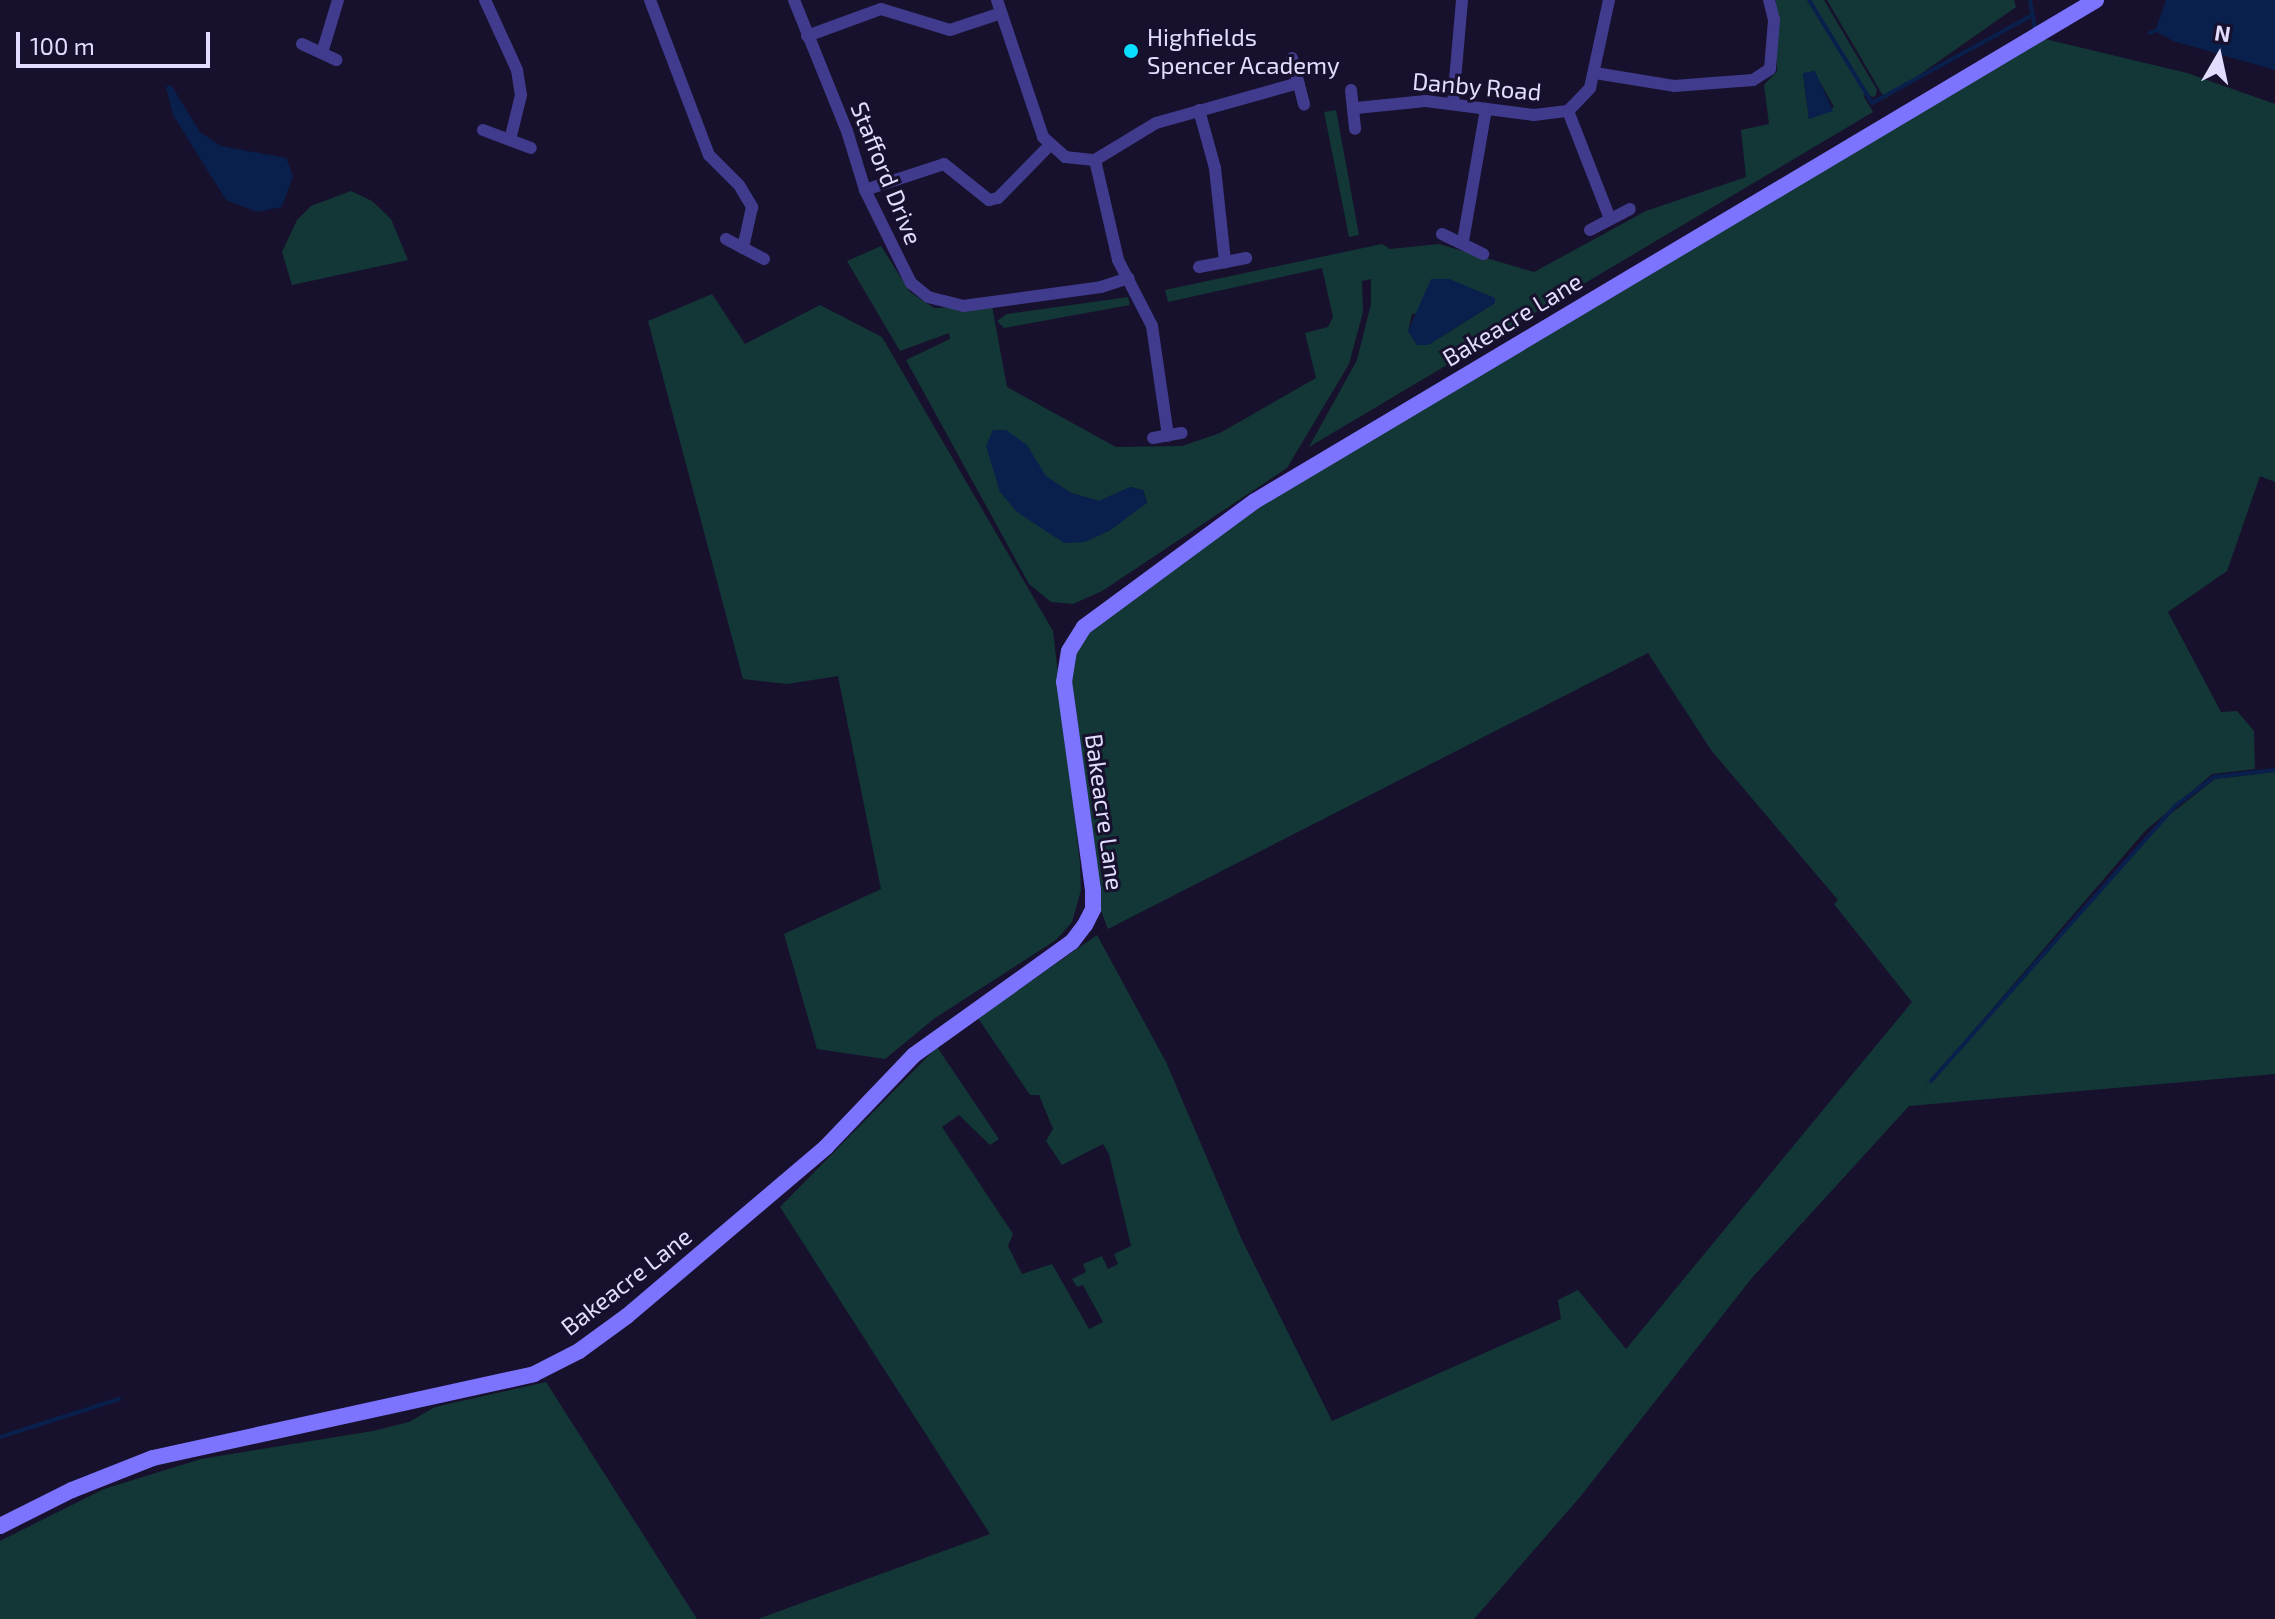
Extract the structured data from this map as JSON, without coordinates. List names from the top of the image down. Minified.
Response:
{"streets":{"street":["Danby Road","Stafford Drive","Bakeacre Lane"]},"places":["Highfields Spencer Academy"],"scale_bar":"100 m","north":"top"}
